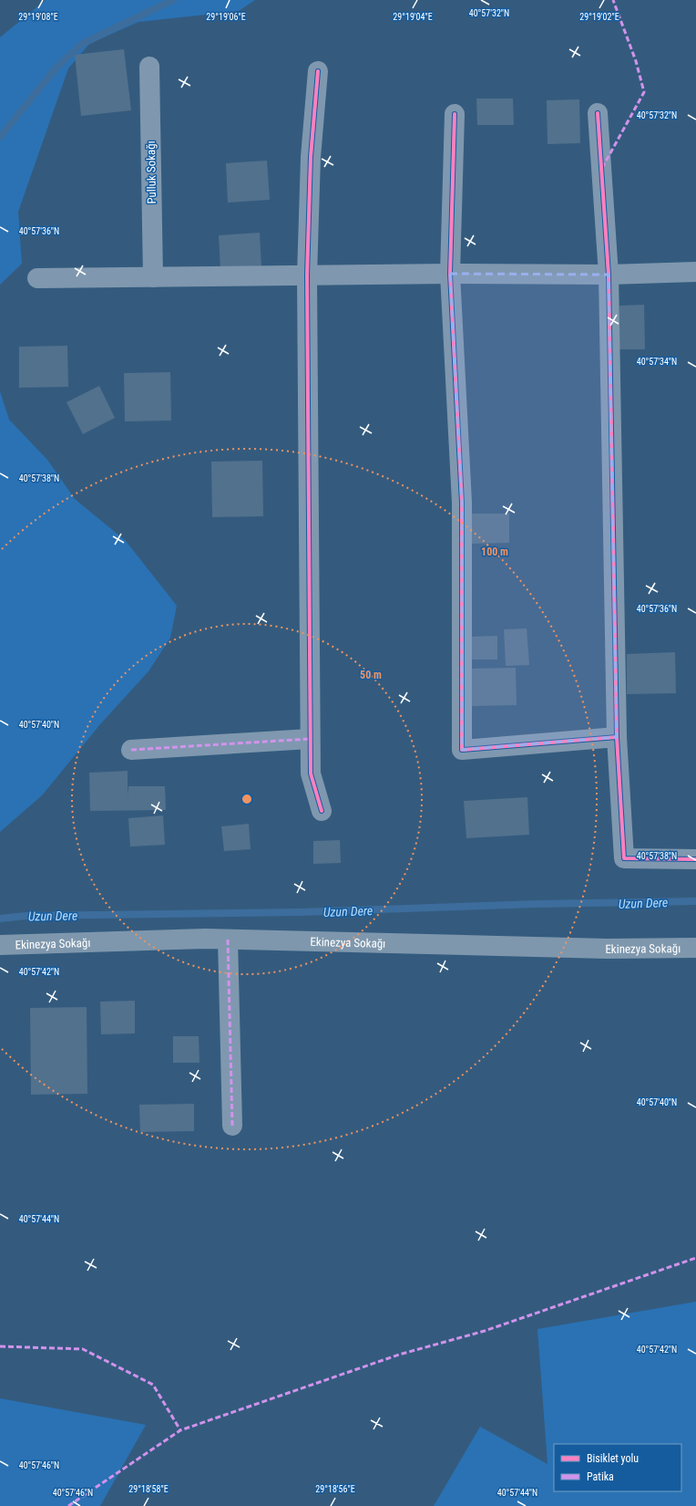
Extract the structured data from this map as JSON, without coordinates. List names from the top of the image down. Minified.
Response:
{"streets":{"main road":["Ekinezya Sokağı"],"street":["Pulluk Sokağı"]},"water":["Uzun Dere"],"legend":["Bisiklet yolu","Patika"],"coordinates":["40°57'32\"N","29°19'08\"E","29°19'06\"E","29°19'04\"E","29°19'02\"E","40°57'36\"N","40°57'34\"N","40°57'38\"N","40°57'40\"N","40°57'42\"N","40°57'44\"N","40°57'46\"N","29°18'58\"E","29°18'56\"E"],"rings":["100 m","50 m"]}
